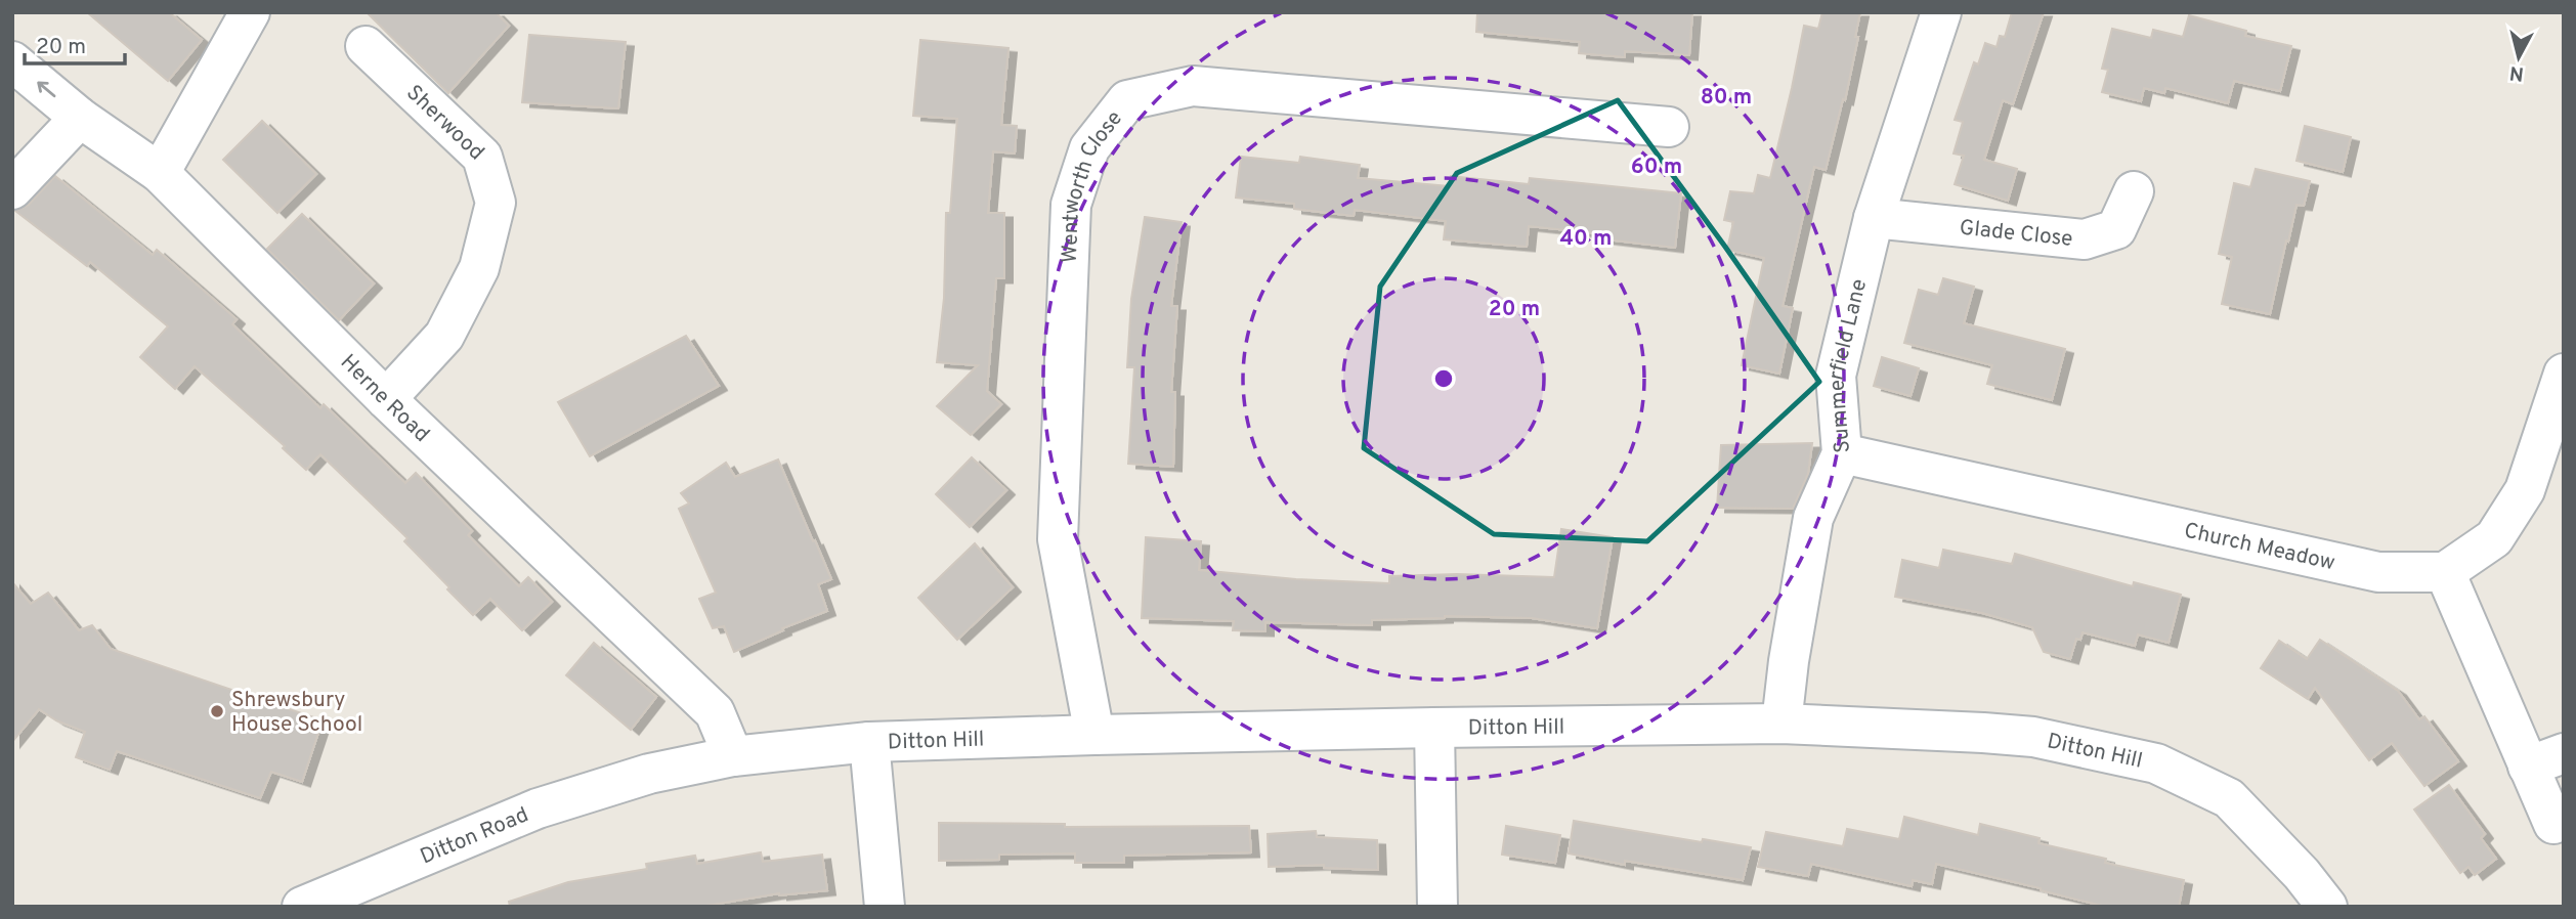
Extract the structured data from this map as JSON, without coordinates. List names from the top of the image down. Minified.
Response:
{"streets":{"street":["Sherwood","Wentworth Close","Glade Close","Summerfield Lane","Herne Road","Church Meadow","Ditton Hill","Ditton Road"]},"crossings":[["Sherwood","Herne Road"],["Wentworth Close","Ditton Hill"],["Glade Close","Summerfield Lane"],["Summerfield Lane","Church Meadow"],["Summerfield Lane","Ditton Hill"],["Herne Road","Ditton Hill"],["Ditton Hill","Ditton Road"]],"places":["Shrewsbury House School"],"scale_bar":"20 m","north":"bottom","rings":["80 m","60 m","40 m","20 m"]}
